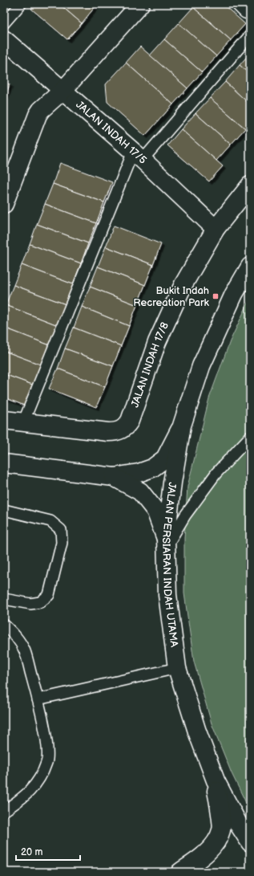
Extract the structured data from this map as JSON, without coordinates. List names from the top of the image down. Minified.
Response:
{"streets":{"street":["JALAN INDAH 17/5","JALAN INDAH 17/8","JALAN PERSIARAN INDAH UTAMA"]},"crossings":[["JALAN INDAH 17/5","JALAN INDAH 17/8"]],"places":{"transit":["Bukit Indah Recreation Park"]},"scale_bar":"20 m"}
